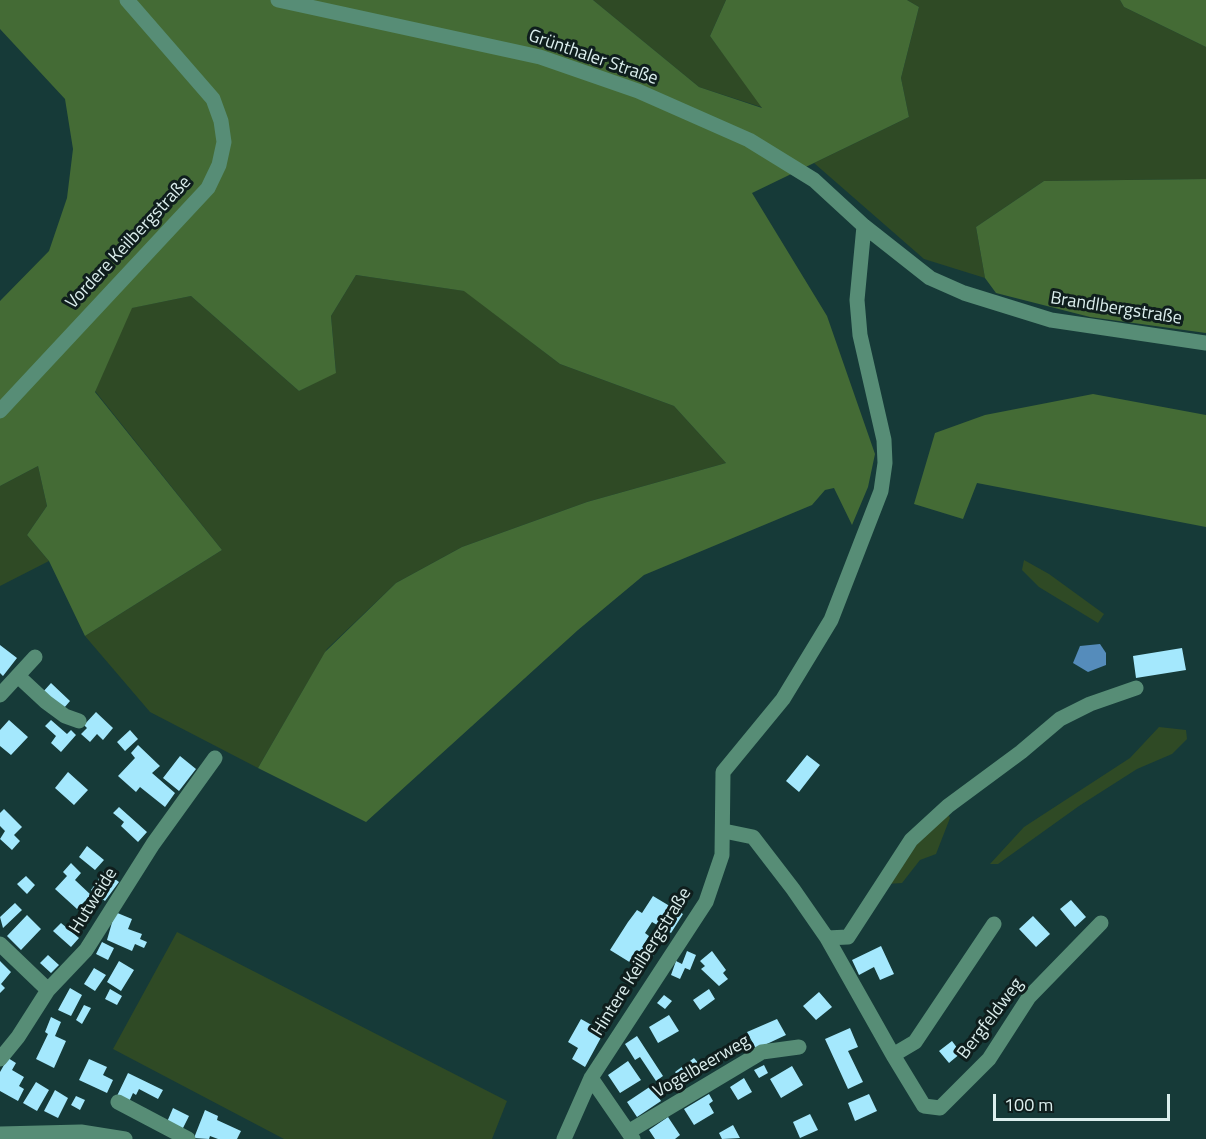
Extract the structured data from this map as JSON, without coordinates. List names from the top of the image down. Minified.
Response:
{"streets":{"street":["Grünthaler Straße","Vordere Keilbergstraße","Brandlbergstraße","Hutweide","Hintere Keilbergstraße","Bergfeldweg","Vogelbeerweg"]},"crossings":[["Grünthaler Straße","Brandlbergstraße"],["Grünthaler Straße","Hintere Keilbergstraße"],["Brandlbergstraße","Hintere Keilbergstraße"],["Hintere Keilbergstraße","Bergfeldweg"]],"scale_bar":"100 m"}
